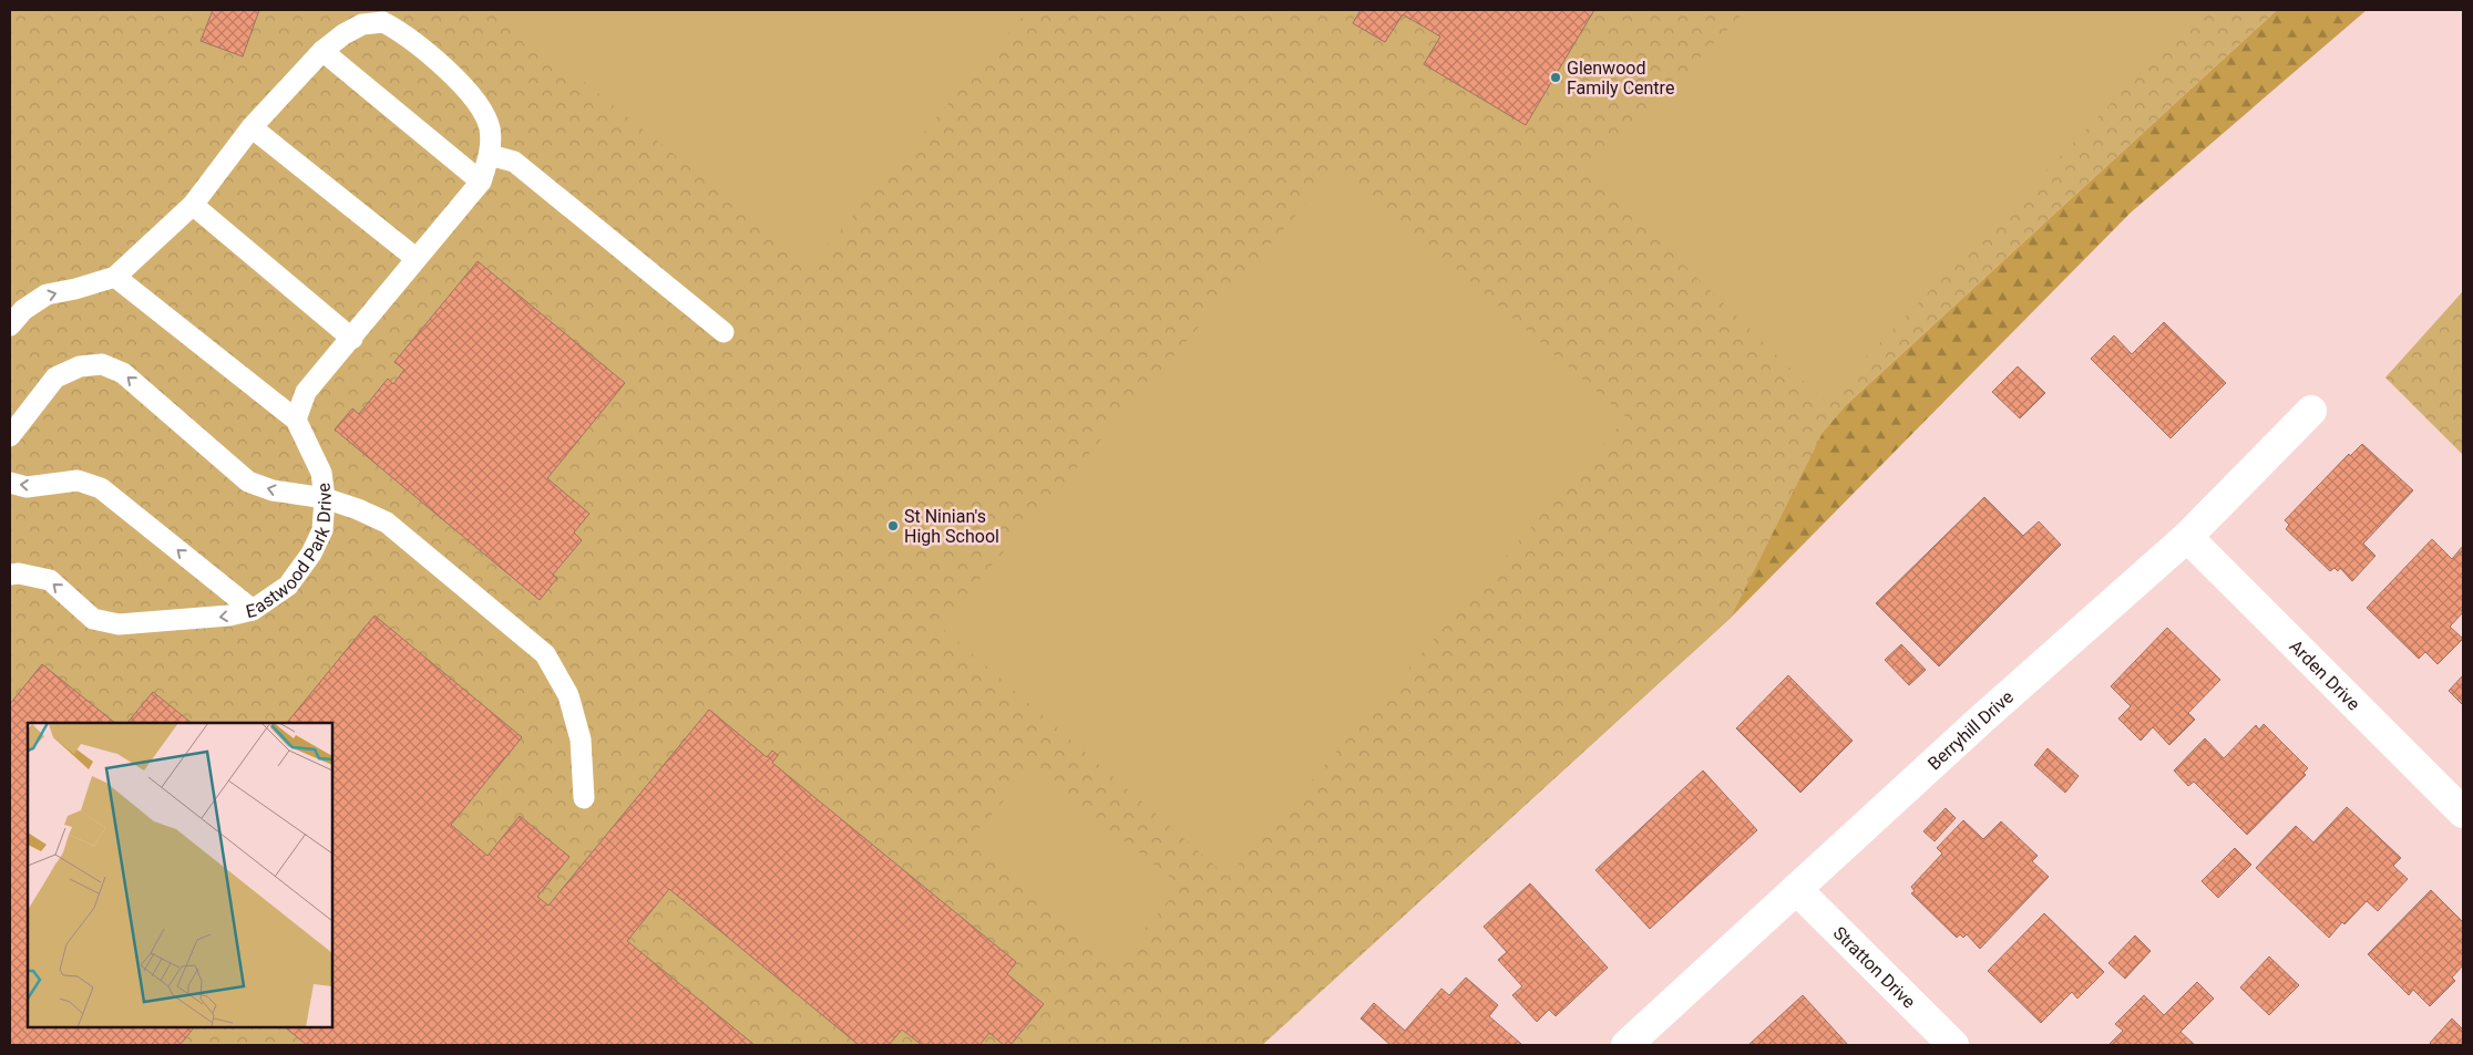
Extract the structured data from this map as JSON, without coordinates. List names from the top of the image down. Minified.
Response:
{"streets":{"street":["Arden Drive","Berryhill Drive","Stratton Drive"],"lane":["Eastwood Park Drive"]},"crossings":[["Arden Drive","Berryhill Drive"],["Berryhill Drive","Stratton Drive"]],"places":["Glenwood Family Centre","St Ninian's High School"]}
